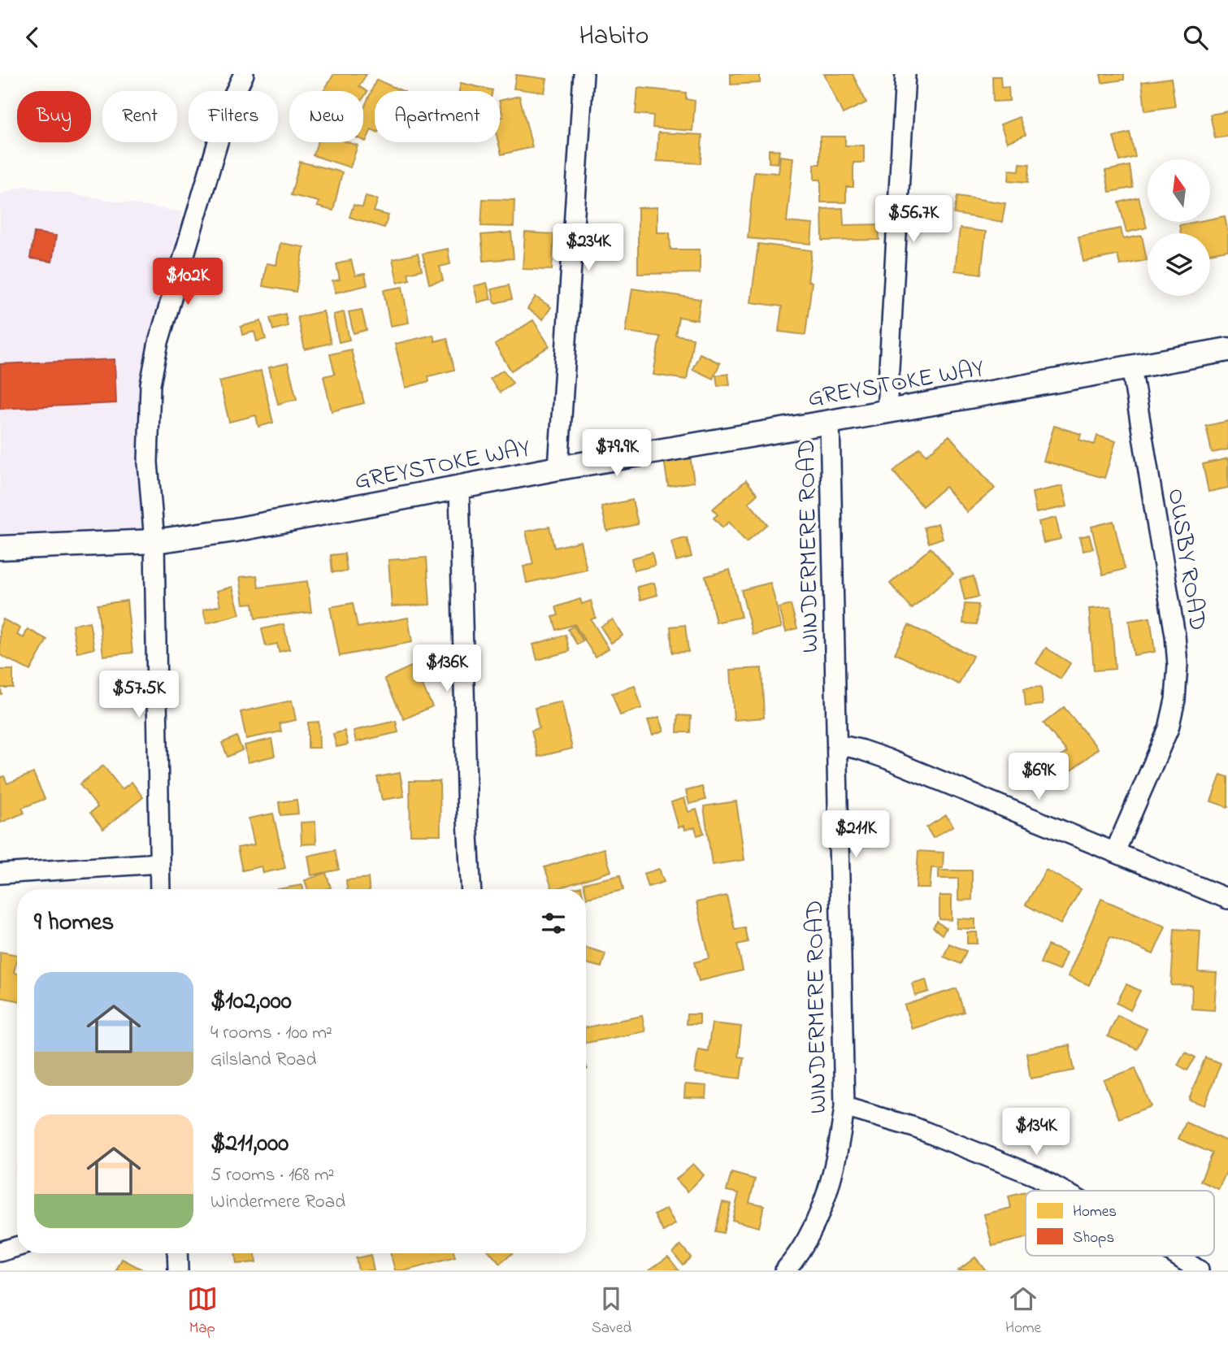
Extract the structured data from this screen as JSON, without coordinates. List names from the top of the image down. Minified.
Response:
{"streets":{"street":["GREYSTOKE WAY","WINDERMERE ROAD","OUSBY ROAD"]},"crossings":[["GREYSTOKE WAY","WINDERMERE ROAD"],["GREYSTOKE WAY","OUSBY ROAD"]],"legend":["Homes","Shops"],"north":"top","page":{"header":"Habito","chip":["Buy","Rent","Filters","New","Apartment"],"price":["$56.7K","$234K","$102K","$79.9K","$136K","$57.5K","$69K","$211K","$134K"],"heading":"9 homes","list":[{"name":"$102,000","note":"4 rooms · 100 m² · Gilsland Road"},{"name":"$211,000","note":"5 rooms · 168 m² · Windermere Road"}],"tabs":["Map","Saved","Home"]}}
